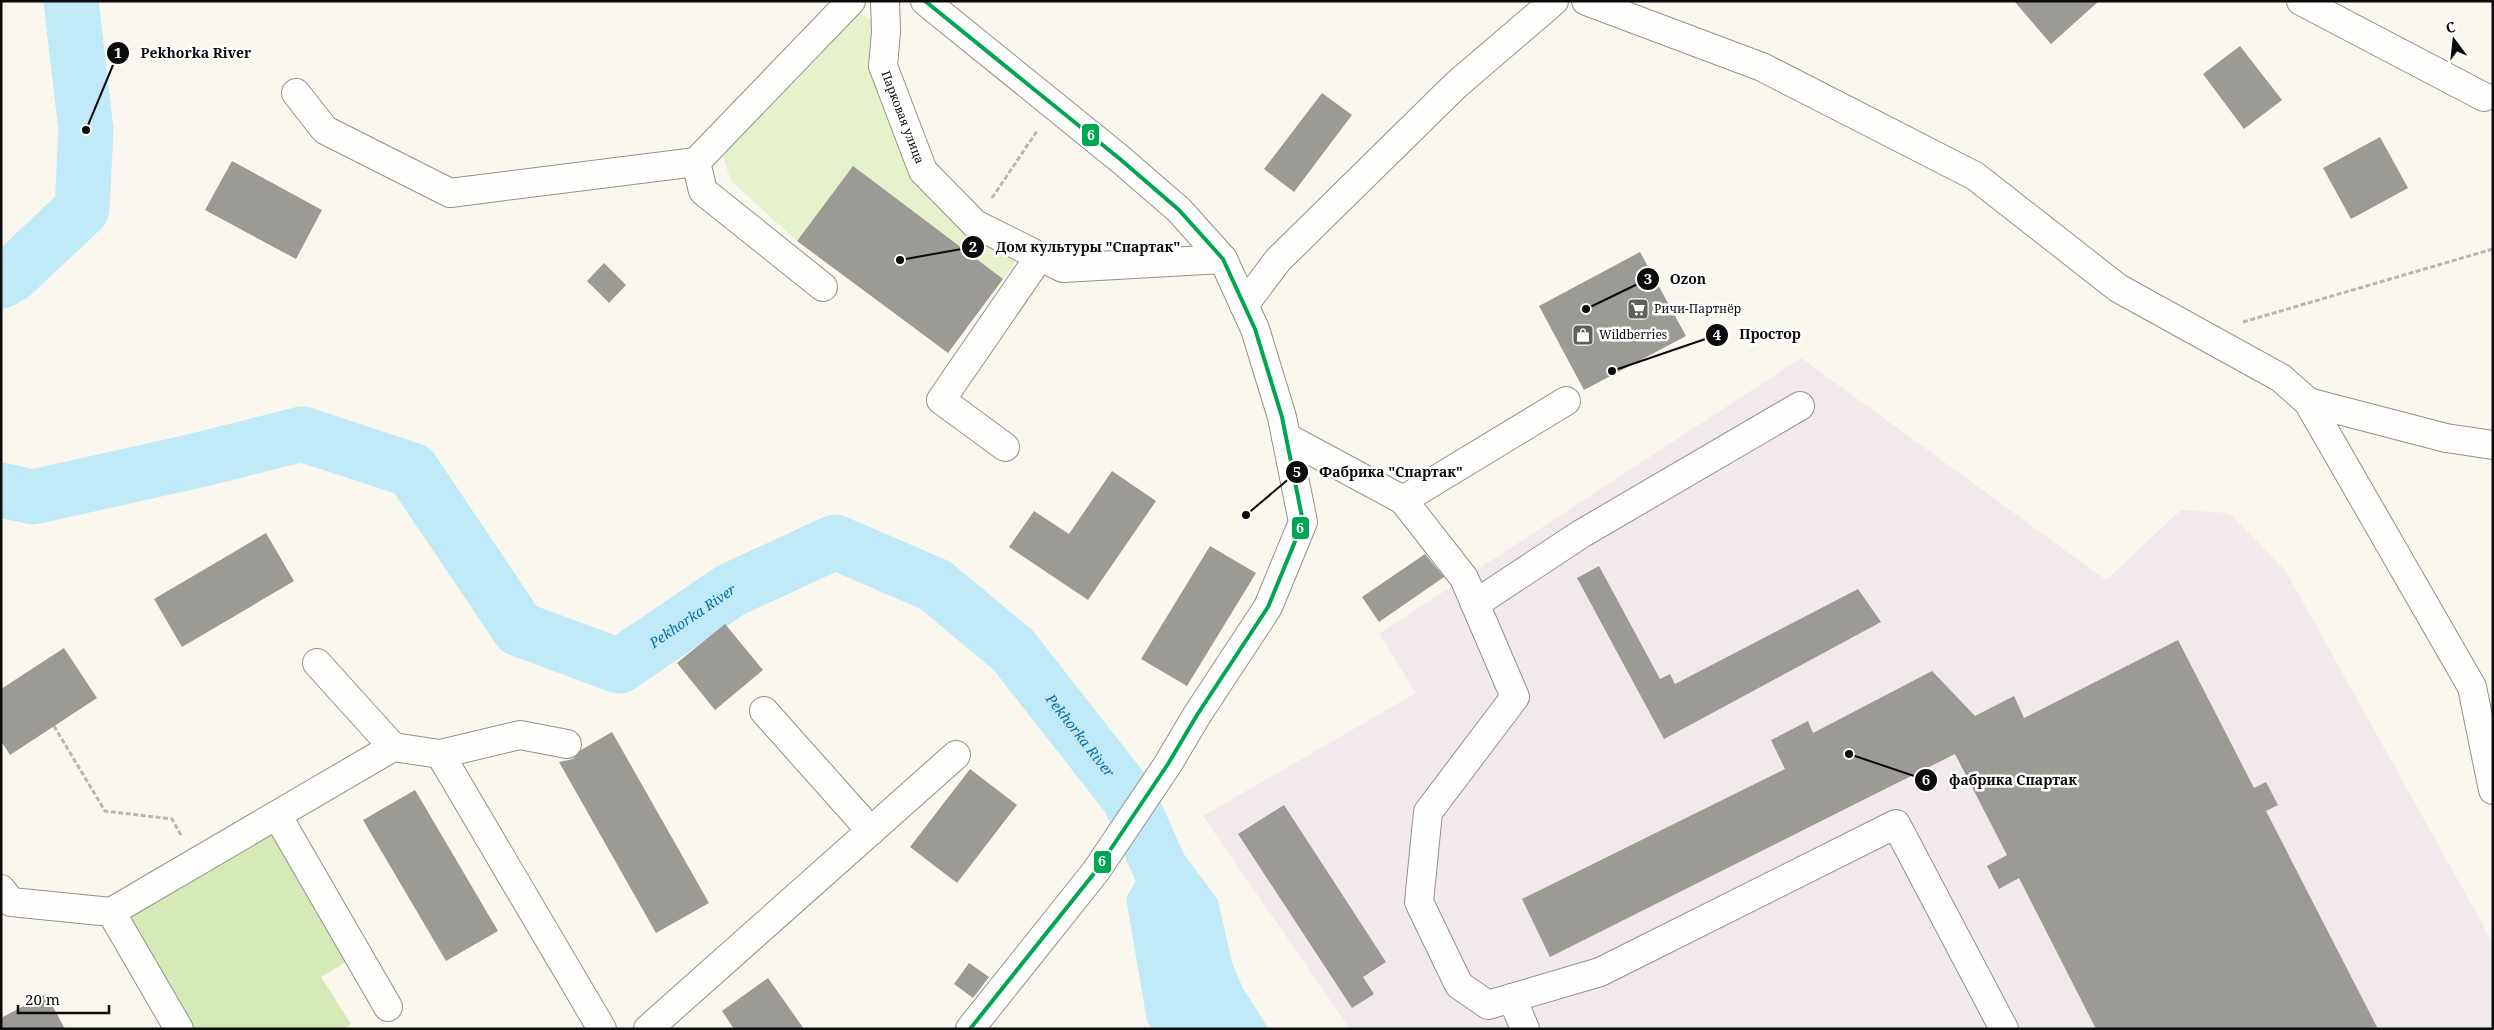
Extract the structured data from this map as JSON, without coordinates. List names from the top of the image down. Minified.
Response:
{"streets":{"street":["Парковая улица"]},"water":["Pekhorka River"],"places":{"other":["Pekhorka River","Дом культуры \"Спартак\"","Ozon","Простор","Фабрика \"Спартак\"","фабрика Спартак"],"supermarket":["Ричи-Партнёр"],"shop":["Wildberries"]},"lines":["transit line 6"],"scale_bar":"20 m","north":"top"}
